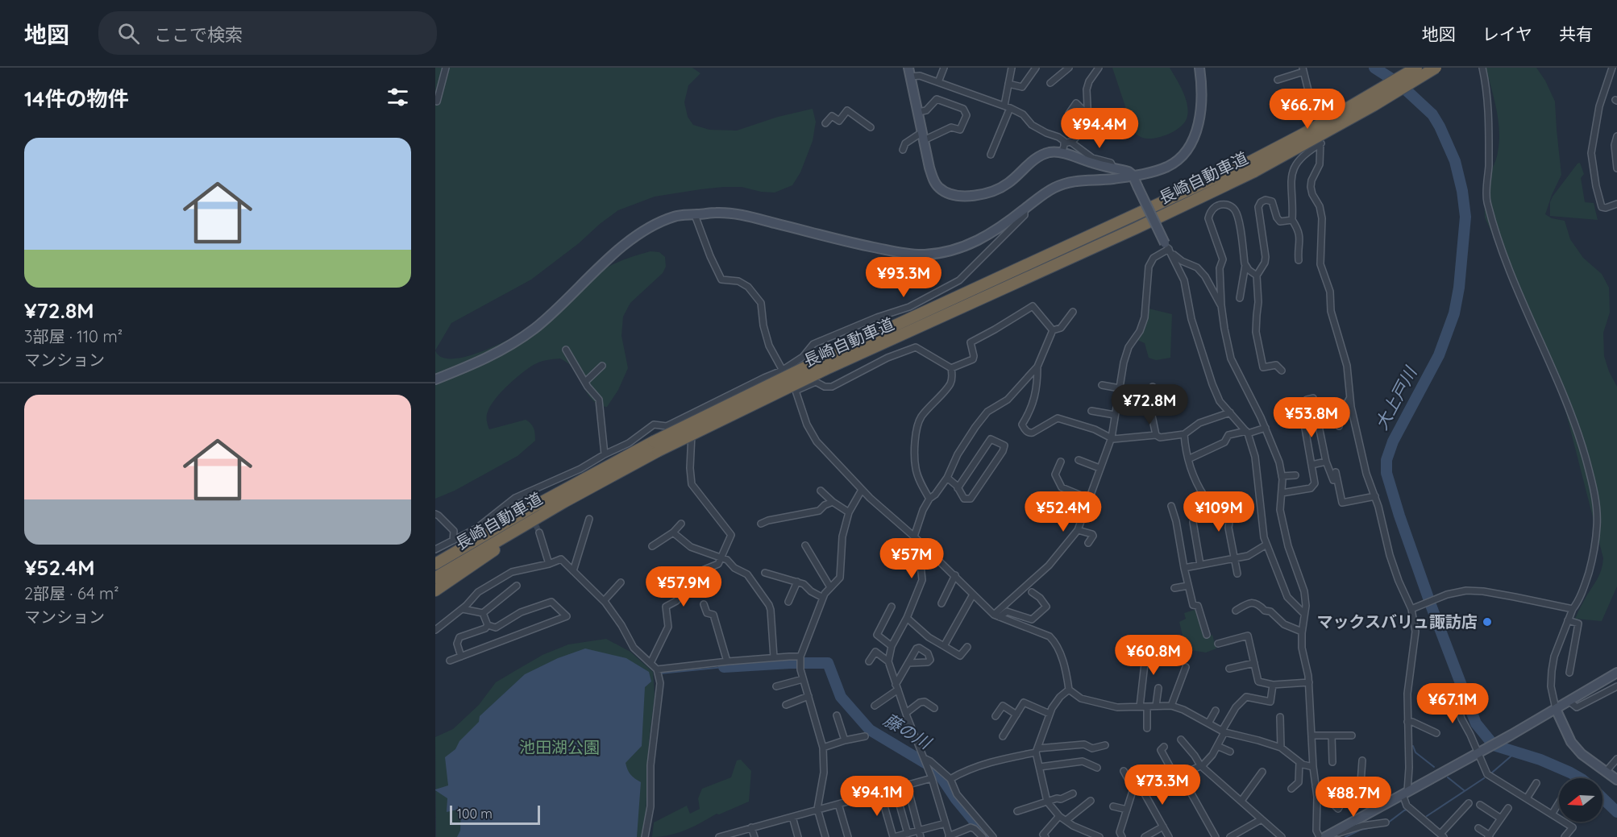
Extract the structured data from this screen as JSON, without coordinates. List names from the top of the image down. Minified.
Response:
{"streets":{"highway":["長崎自動車道"]},"water":["大上戸川","藤の川"],"parks":["池田湖公園"],"places":["マックスバリュ諏訪店"],"scale_bar":"100 m","north":"left","page":{"header":"地図","search":"ここで検索","nav":["地図","レイヤ","共有"],"heading":"14件の物件","price":["¥66.7M","¥94.4M","¥93.3M","¥72.8M","¥53.8M","¥52.4M","¥109M","¥57M","¥57.9M","¥60.8M","¥67.1M","¥73.3M","¥94.1M","¥88.7M"],"list":[{"name":"¥72.8M","note":"3部屋 · 110 m² · マンション"},{"name":"¥52.4M","note":"2部屋 · 64 m² · マンション"}],"scale":"100 m"}}
